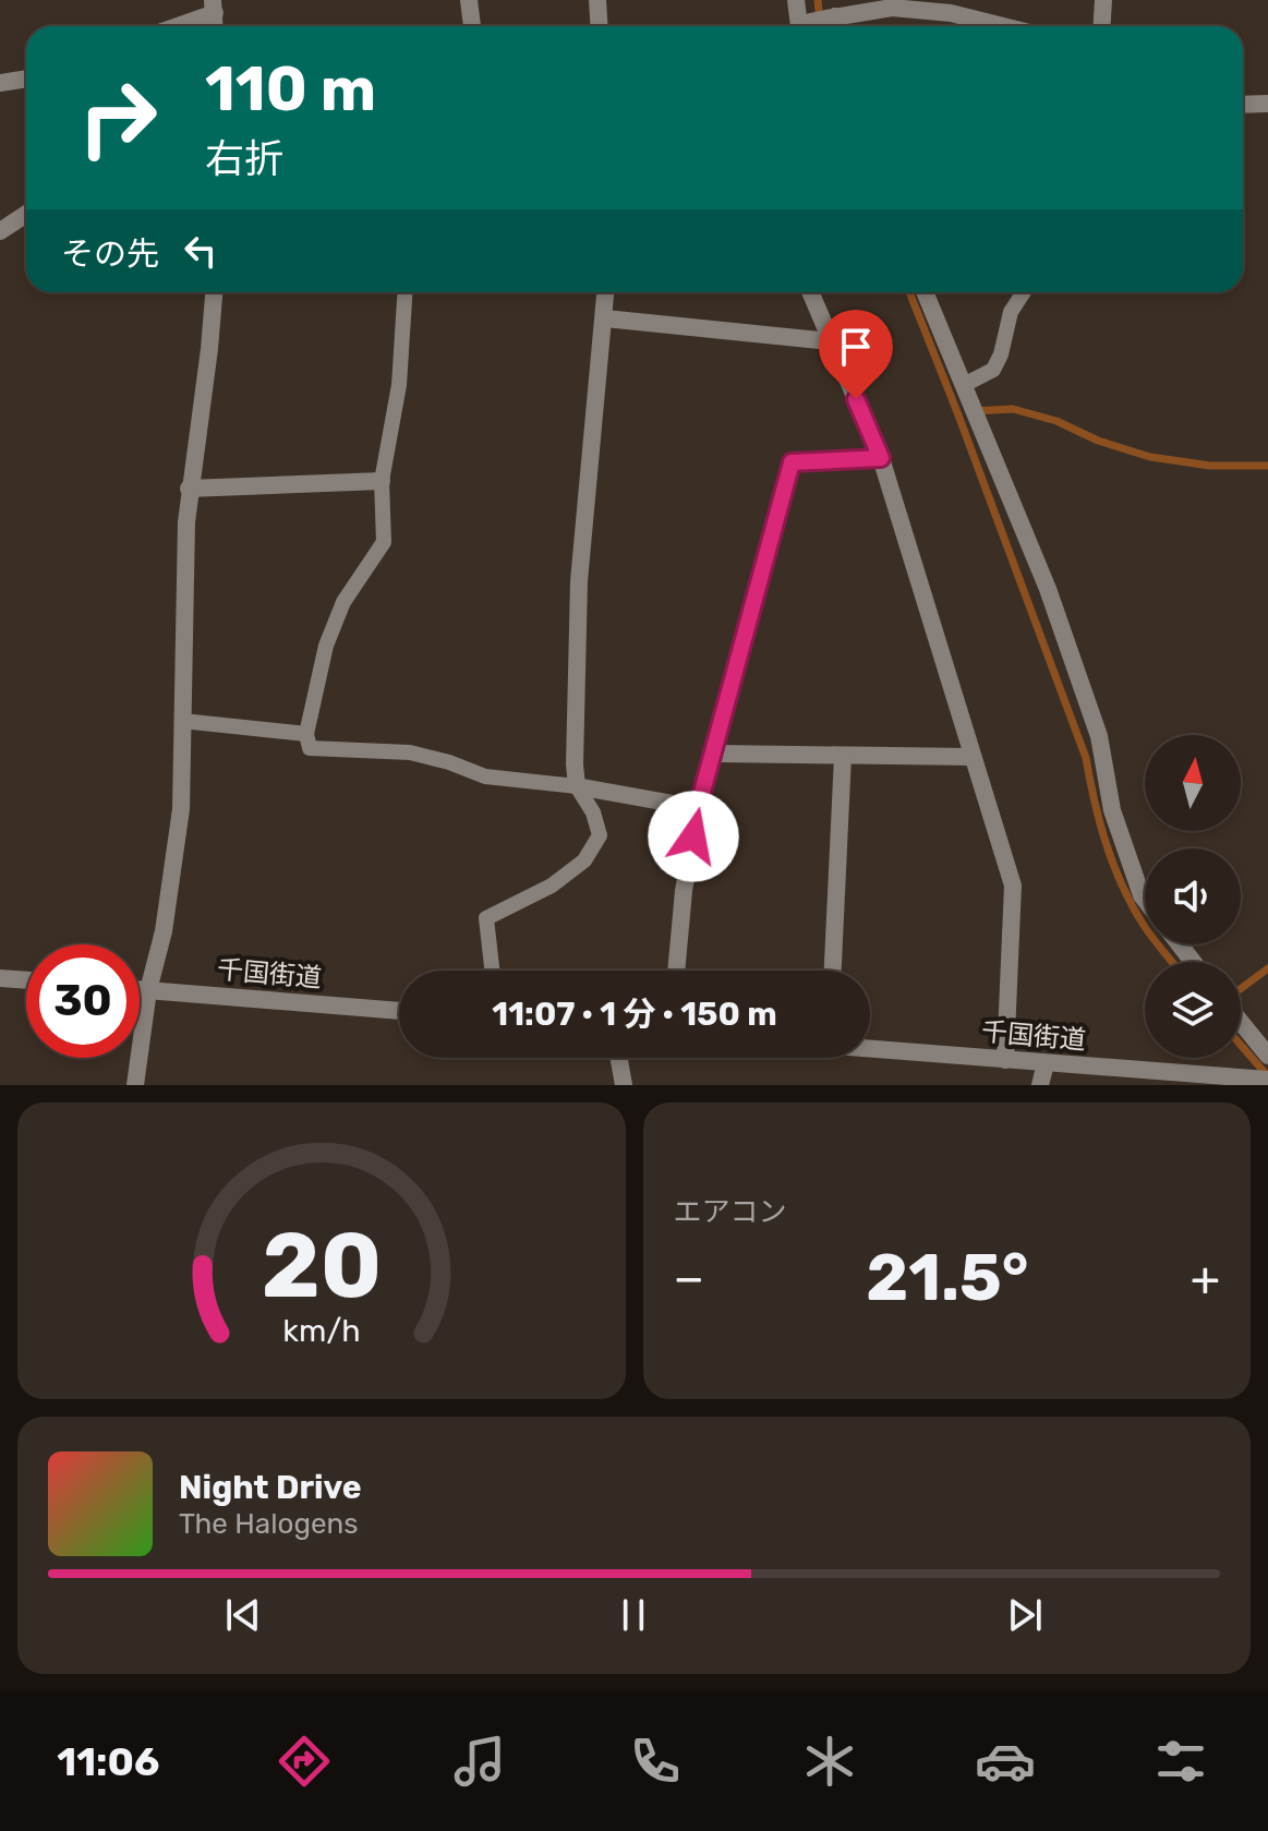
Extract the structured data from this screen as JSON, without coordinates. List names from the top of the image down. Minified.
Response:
{"streets":{"street":["千国街道"]},"north":"top","page":{"turn":["110 m","右折"],"then":"その先","limit":"30","trip":"11:07 · 1 分 · 150 m","tile":"エアコン","heat":["−","21.5°","+"],"song":["Night Drive","The Halogens"],"tabs":"11:06","gauge":["20","km/h"]}}
